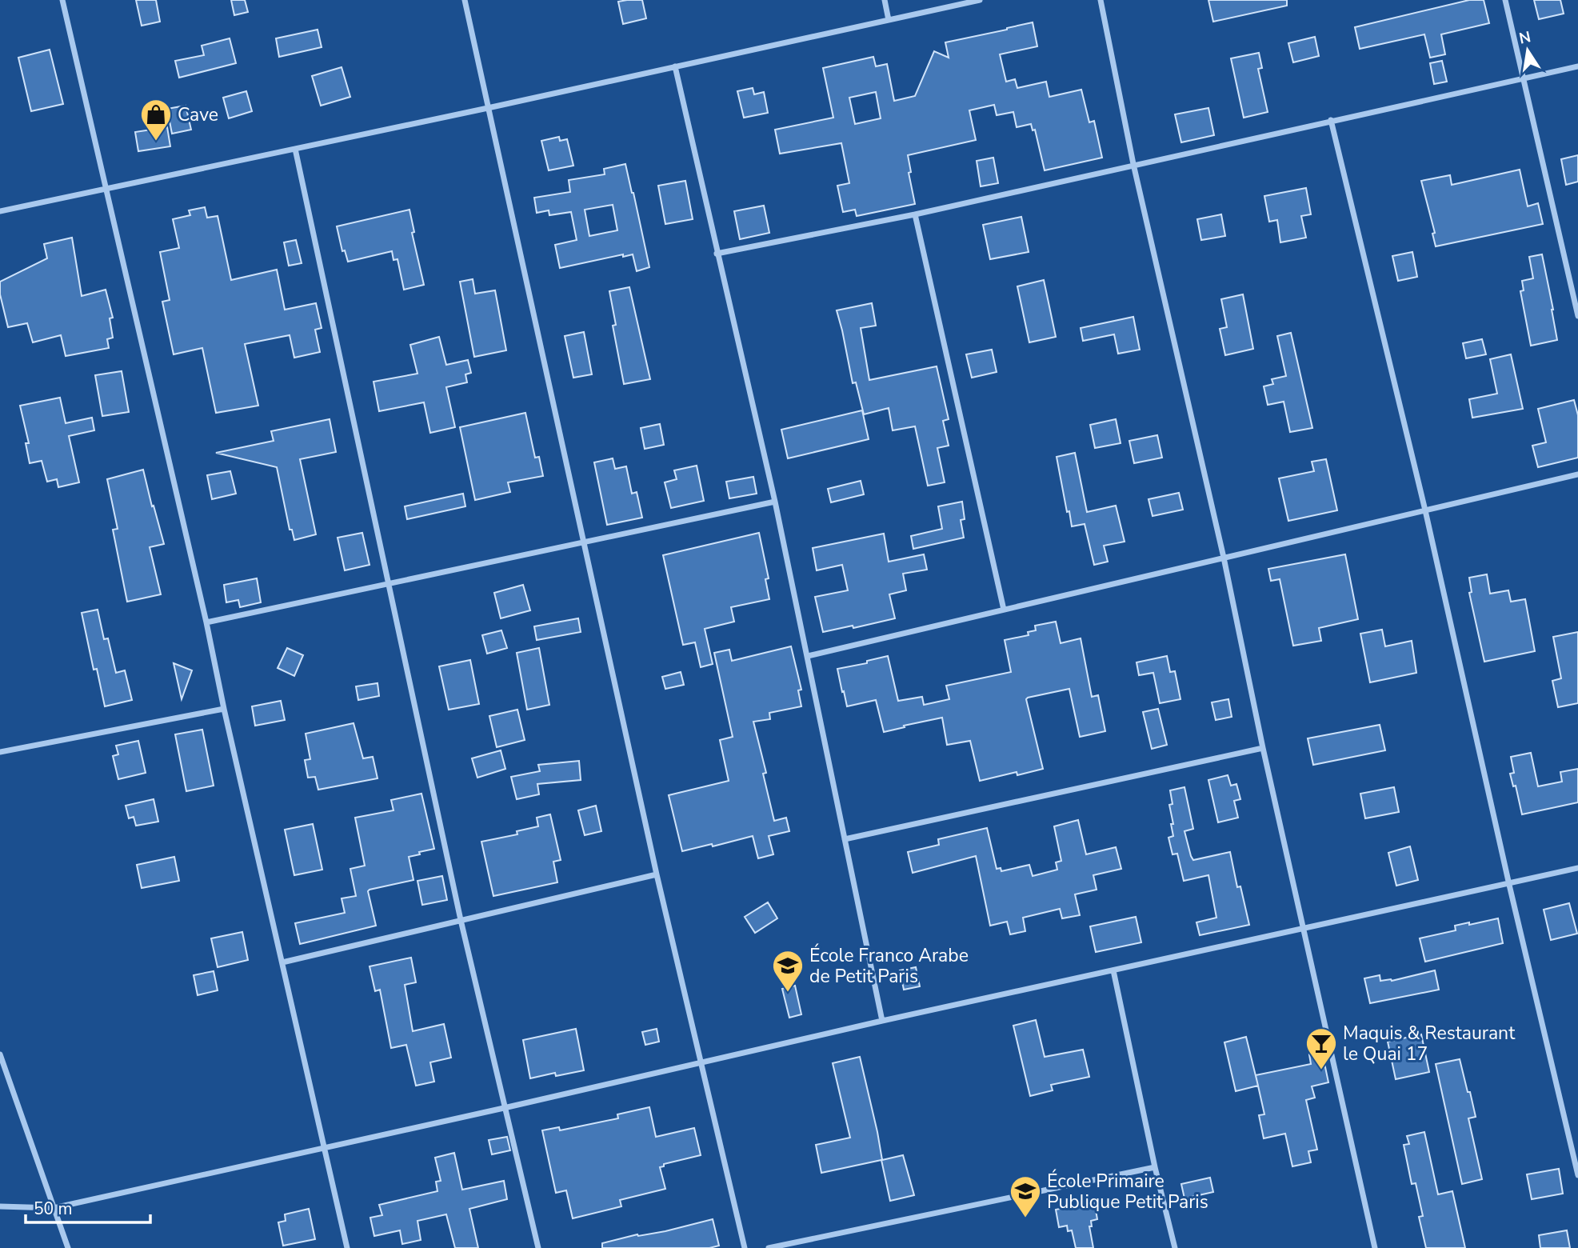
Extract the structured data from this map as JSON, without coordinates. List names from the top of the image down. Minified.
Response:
{"places":{"shop":["Cave"],"school or university":["École Franco Arabe de Petit Paris","École Primaire Publique Petit Paris"],"bar":["Maquis & Restaurant le Quai 17"]},"scale_bar":"50 m","north":"top"}
